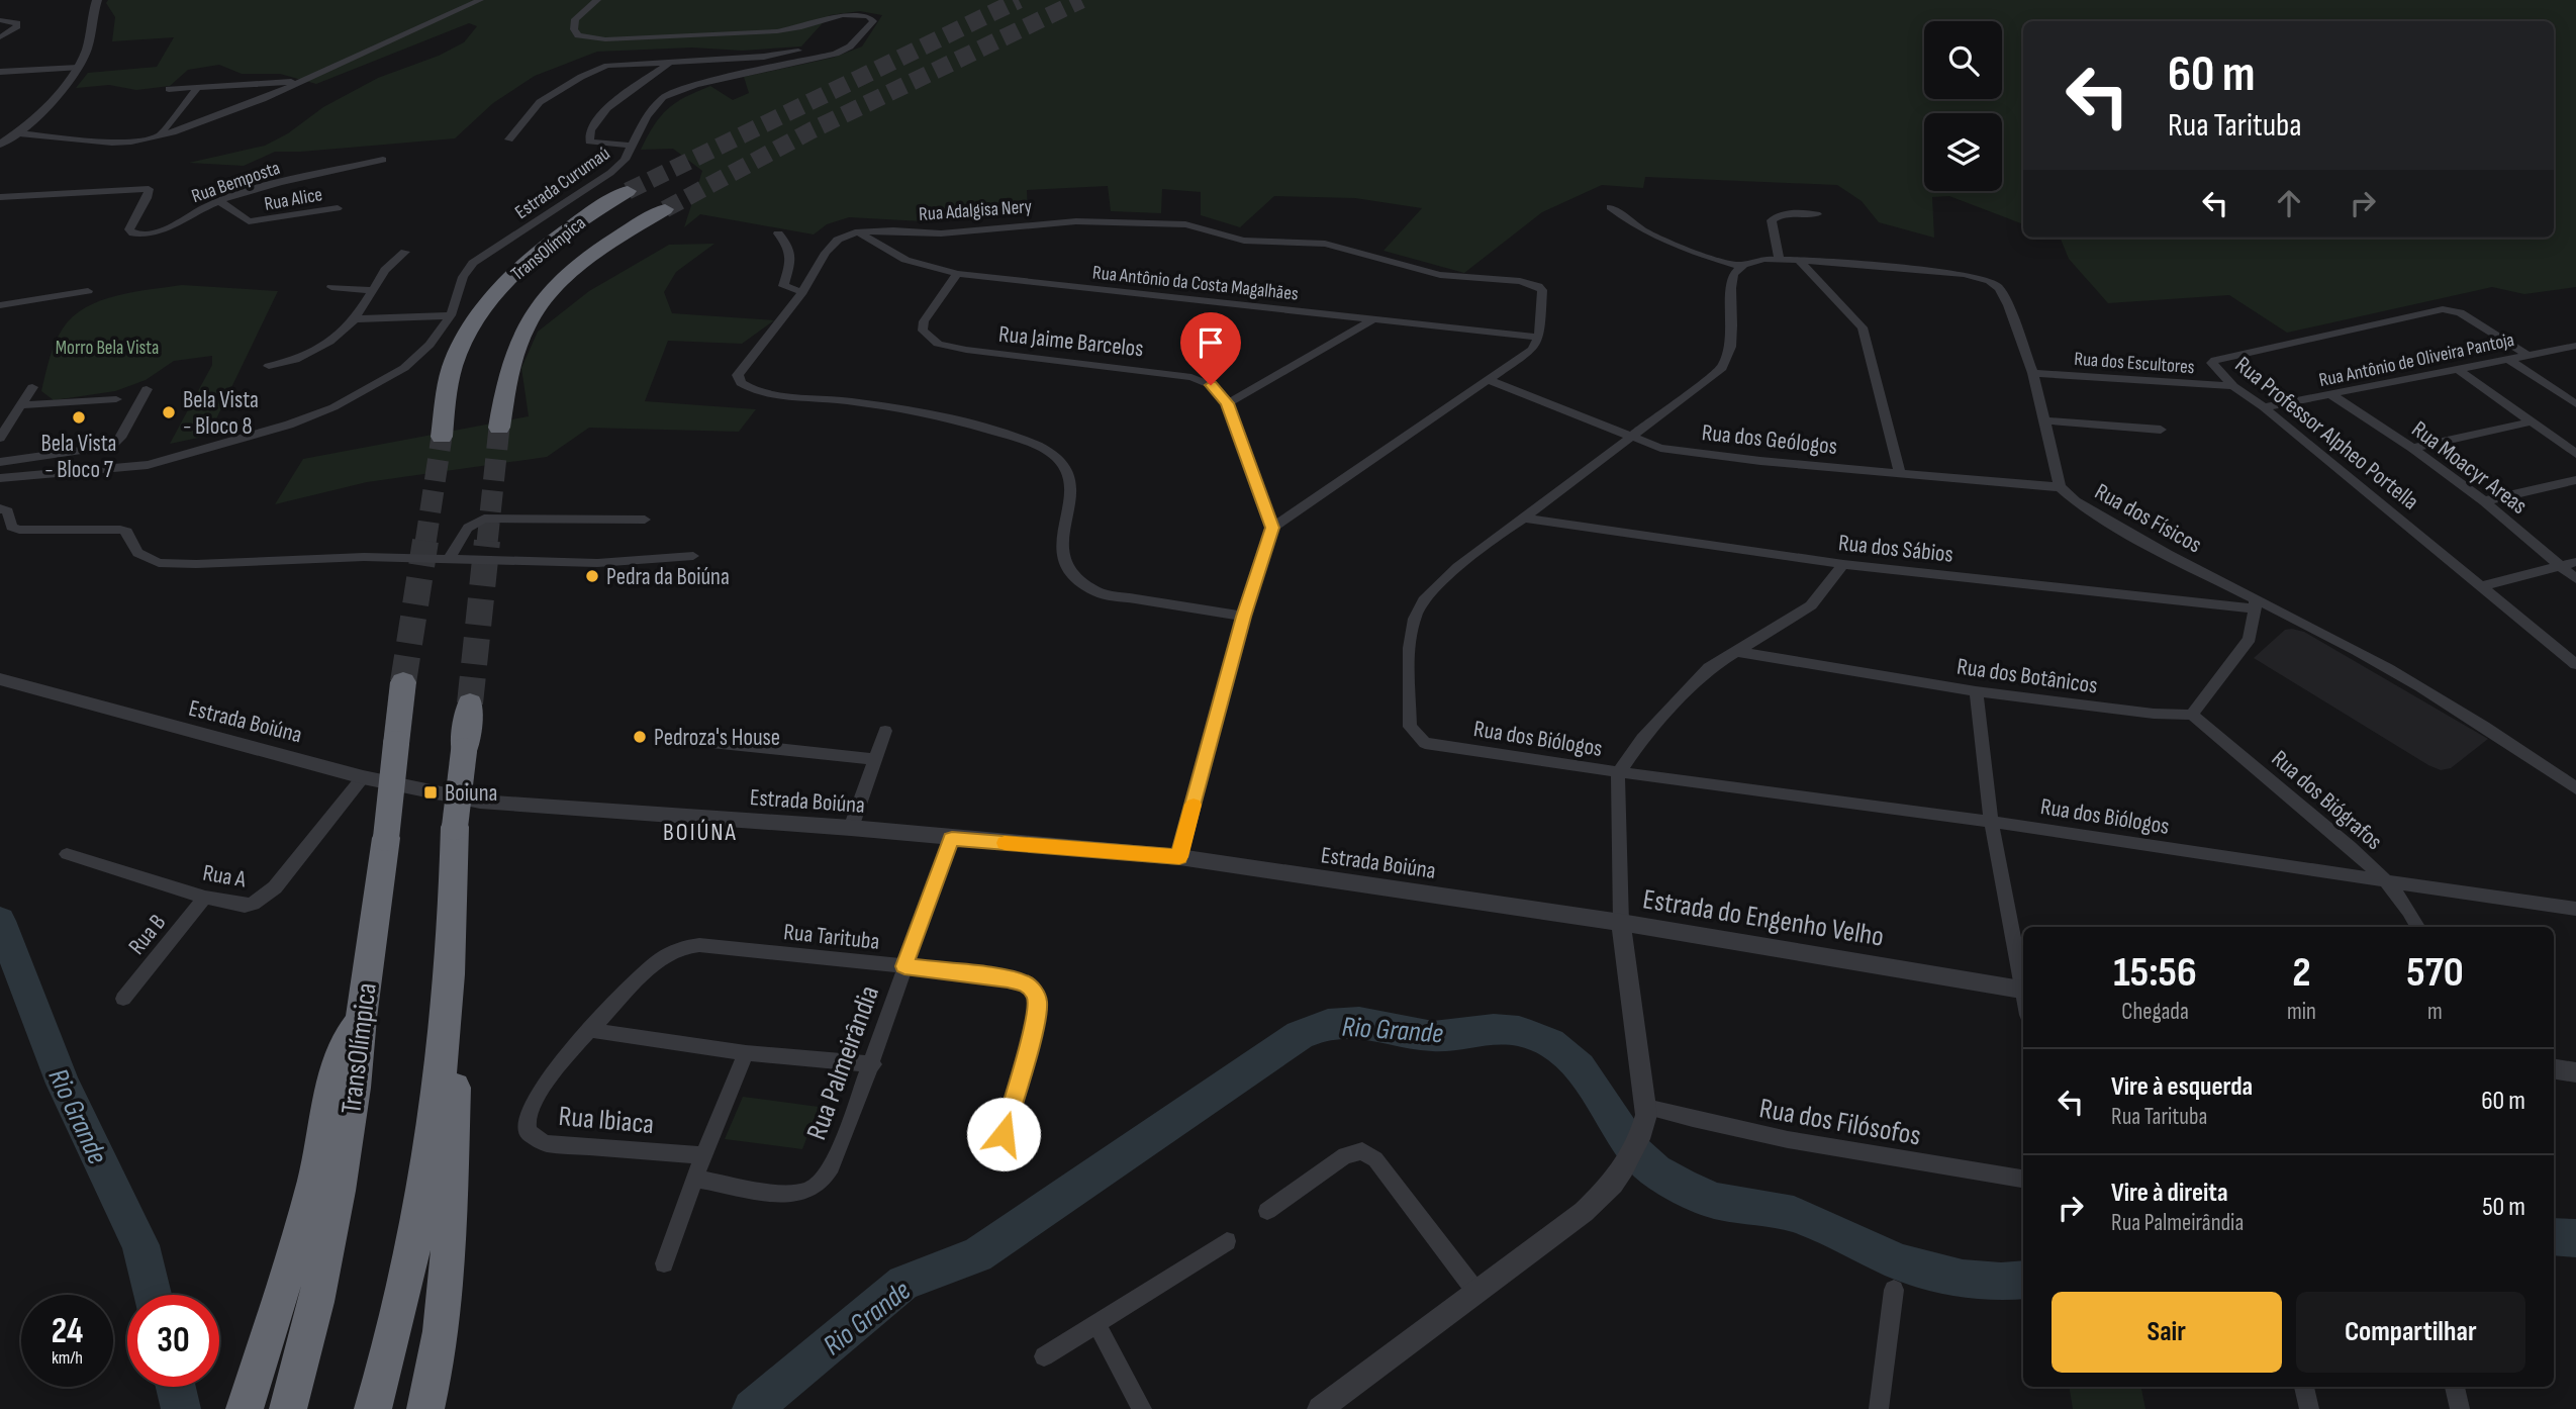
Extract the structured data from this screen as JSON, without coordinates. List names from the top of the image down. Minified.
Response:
{"streets":{"highway":["TransOlímpica"],"street":["Rua Bemposta","Estrada Curumaú","Rua Alice","Rua Adalgisa Nery","Rua Antônio da Costa Magalhães","Rua Jaime Barcelos","Rua Antônio de Oliveira Pantoja","Rua dos Escultores","Rua Professor Alpheo Portella","Rua dos Geólogos","Rua Moacyr Areas","Rua dos Físicos","Rua dos Sábios","Rua dos Botânicos","Estrada Boiúna","Rua dos Biólogos","Rua dos Biógrafos","Rua A","Estrada do Engenho Velho","Rua B","Rua Tarituba","Rua Palmeirândia","Rua Ibiaca","Rua dos Filósofos"]},"crossings":[["Rua Bemposta","Rua Alice"],["Rua Adalgisa Nery","Rua Antônio da Costa Magalhães"],["Rua Antônio da Costa Magalhães","Rua Jaime Barcelos"],["Rua Antônio de Oliveira Pantoja","Rua Professor Alpheo Portella"],["Rua Antônio de Oliveira Pantoja","Rua Moacyr Areas"],["Rua dos Escultores","Rua Professor Alpheo Portella"],["Rua dos Escultores","Rua dos Físicos"],["Rua dos Geólogos","Rua dos Físicos"],["Rua dos Geólogos","Rua dos Biólogos"],["Rua dos Físicos","Rua dos Sábios"],["Rua dos Sábios","Rua dos Biólogos"],["Rua dos Botânicos","Rua dos Biógrafos"],["Estrada Boiúna","Rua A"],["Estrada Boiúna","Estrada do Engenho Velho"],["Estrada Boiúna","Rua Palmeirândia"],["Rua dos Biólogos","Rua dos Biógrafos"],["Rua A","Rua B"],["Estrada do Engenho Velho","Rua dos Filósofos"],["Rua Tarituba","Rua Palmeirândia"],["Rua Tarituba","Rua Ibiaca"]],"districts":["BOIÚNA"],"water":["Rio Grande"],"parks":["Morro Bela Vista"],"places":{"other":["Bela Vista - Bloco 8","Bela Vista - Bloco 7","Pedra da Boiúna","Pedroza's House"],"transit":["Boiuna"]},"page":{"turn":["60 m","Rua Tarituba"],"eta":["15:56","Chegada","2","min","570","m"],"list":[{"name":"Vire à esquerda","note":"Rua Tarituba","value":"60 m"},{"name":"Vire à direita","note":"Rua Palmeirândia","value":"50 m"}],"buttons":["Sair","Compartilhar"],"speed":"24 km/h","limit":"30"}}
